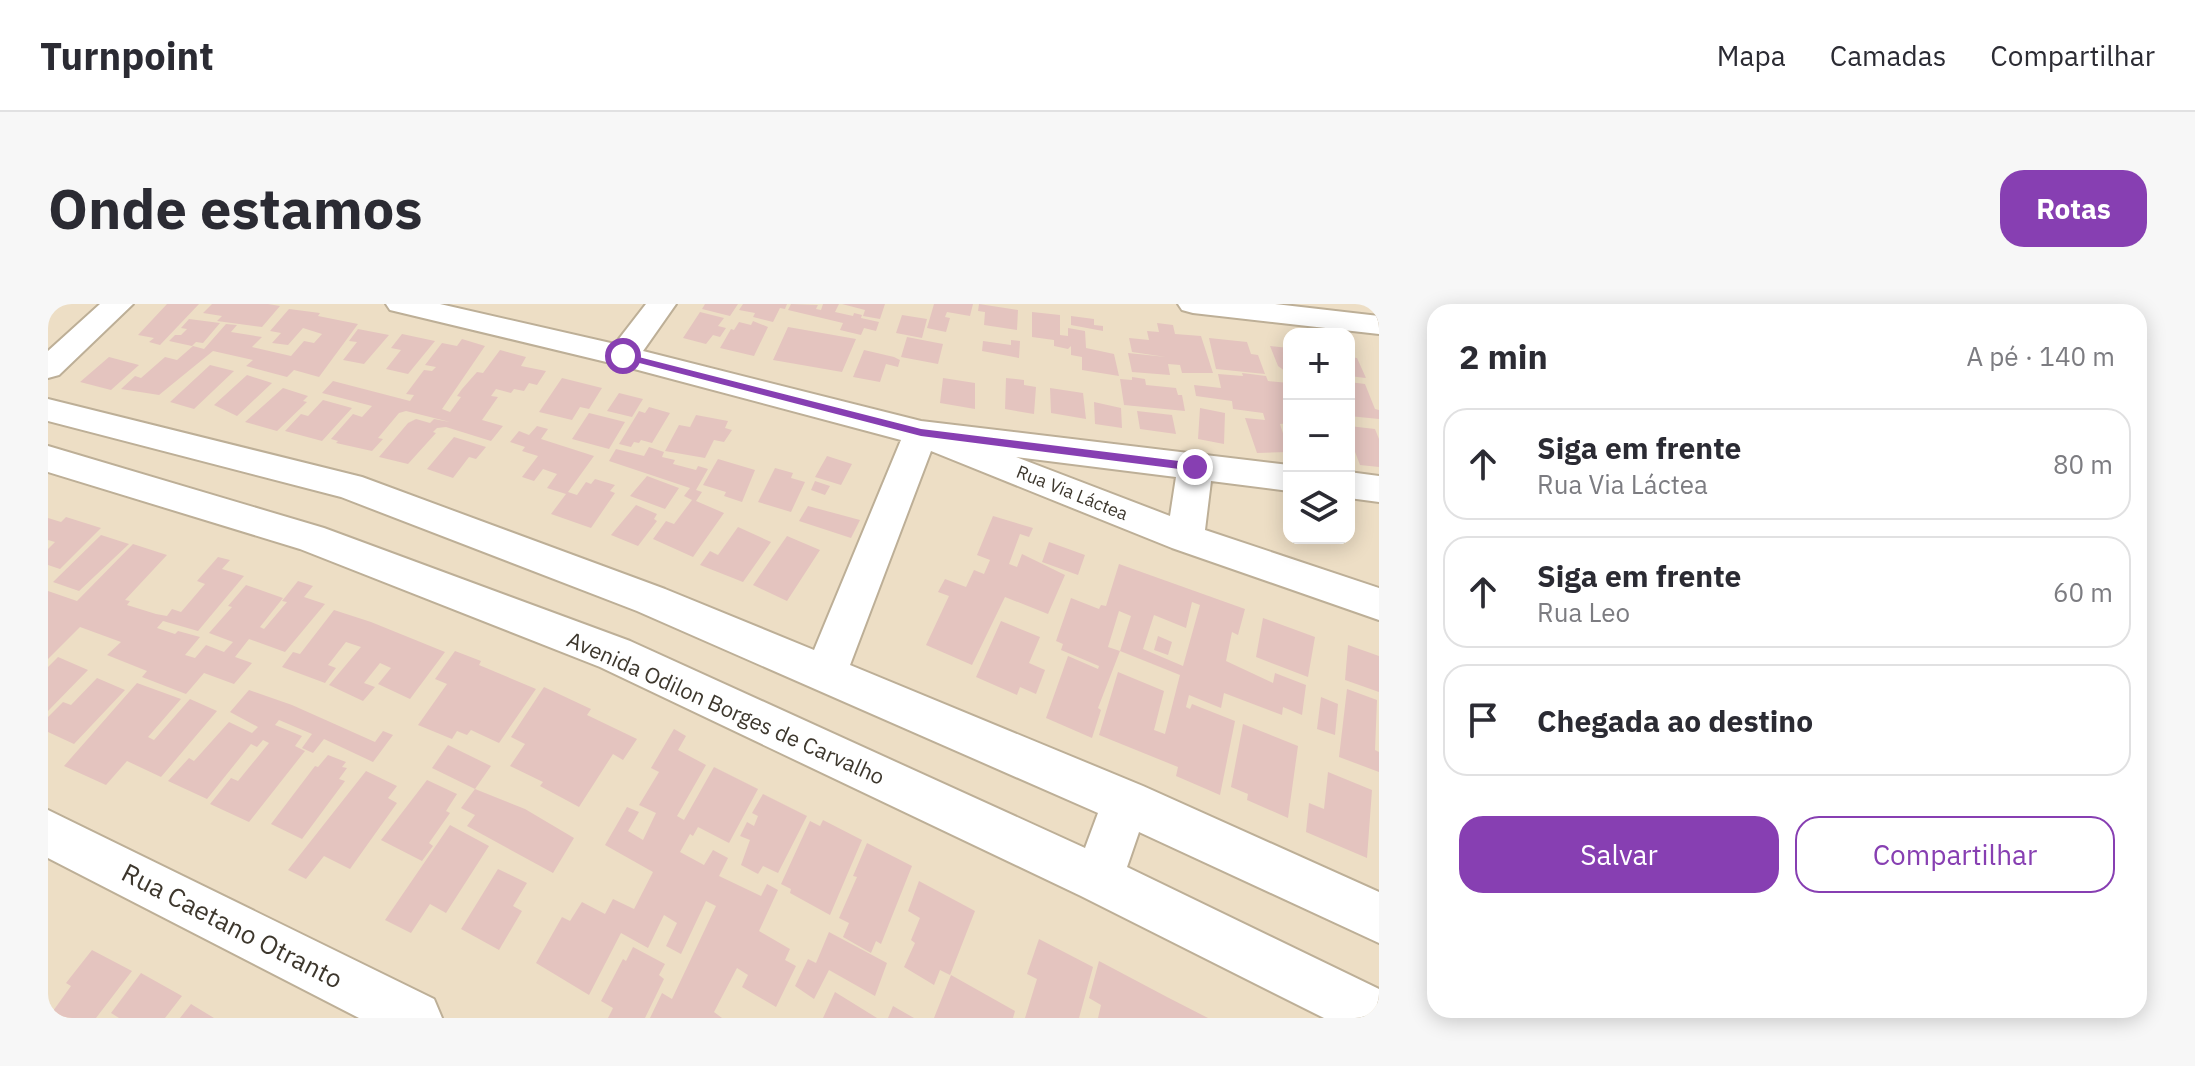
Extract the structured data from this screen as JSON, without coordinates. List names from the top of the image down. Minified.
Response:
{"streets":{"street":["Rua Via Láctea","Avenida Odilon Borges de Carvalho","Rua Caetano Otranto"]},"page":{"header":"Turnpoint","nav":["Mapa","Camadas","Compartilhar"],"buttons":["Rotas",["Salvar","Compartilhar"]],"title":"Onde estamos","heading":["2 min","A pé · 140 m"],"map_buttons":["+","−"],"list":[["Siga em frente","Rua Via Láctea","80 m"],["Siga em frente","Rua Leo","60 m"],"Chegada ao destino"]}}
